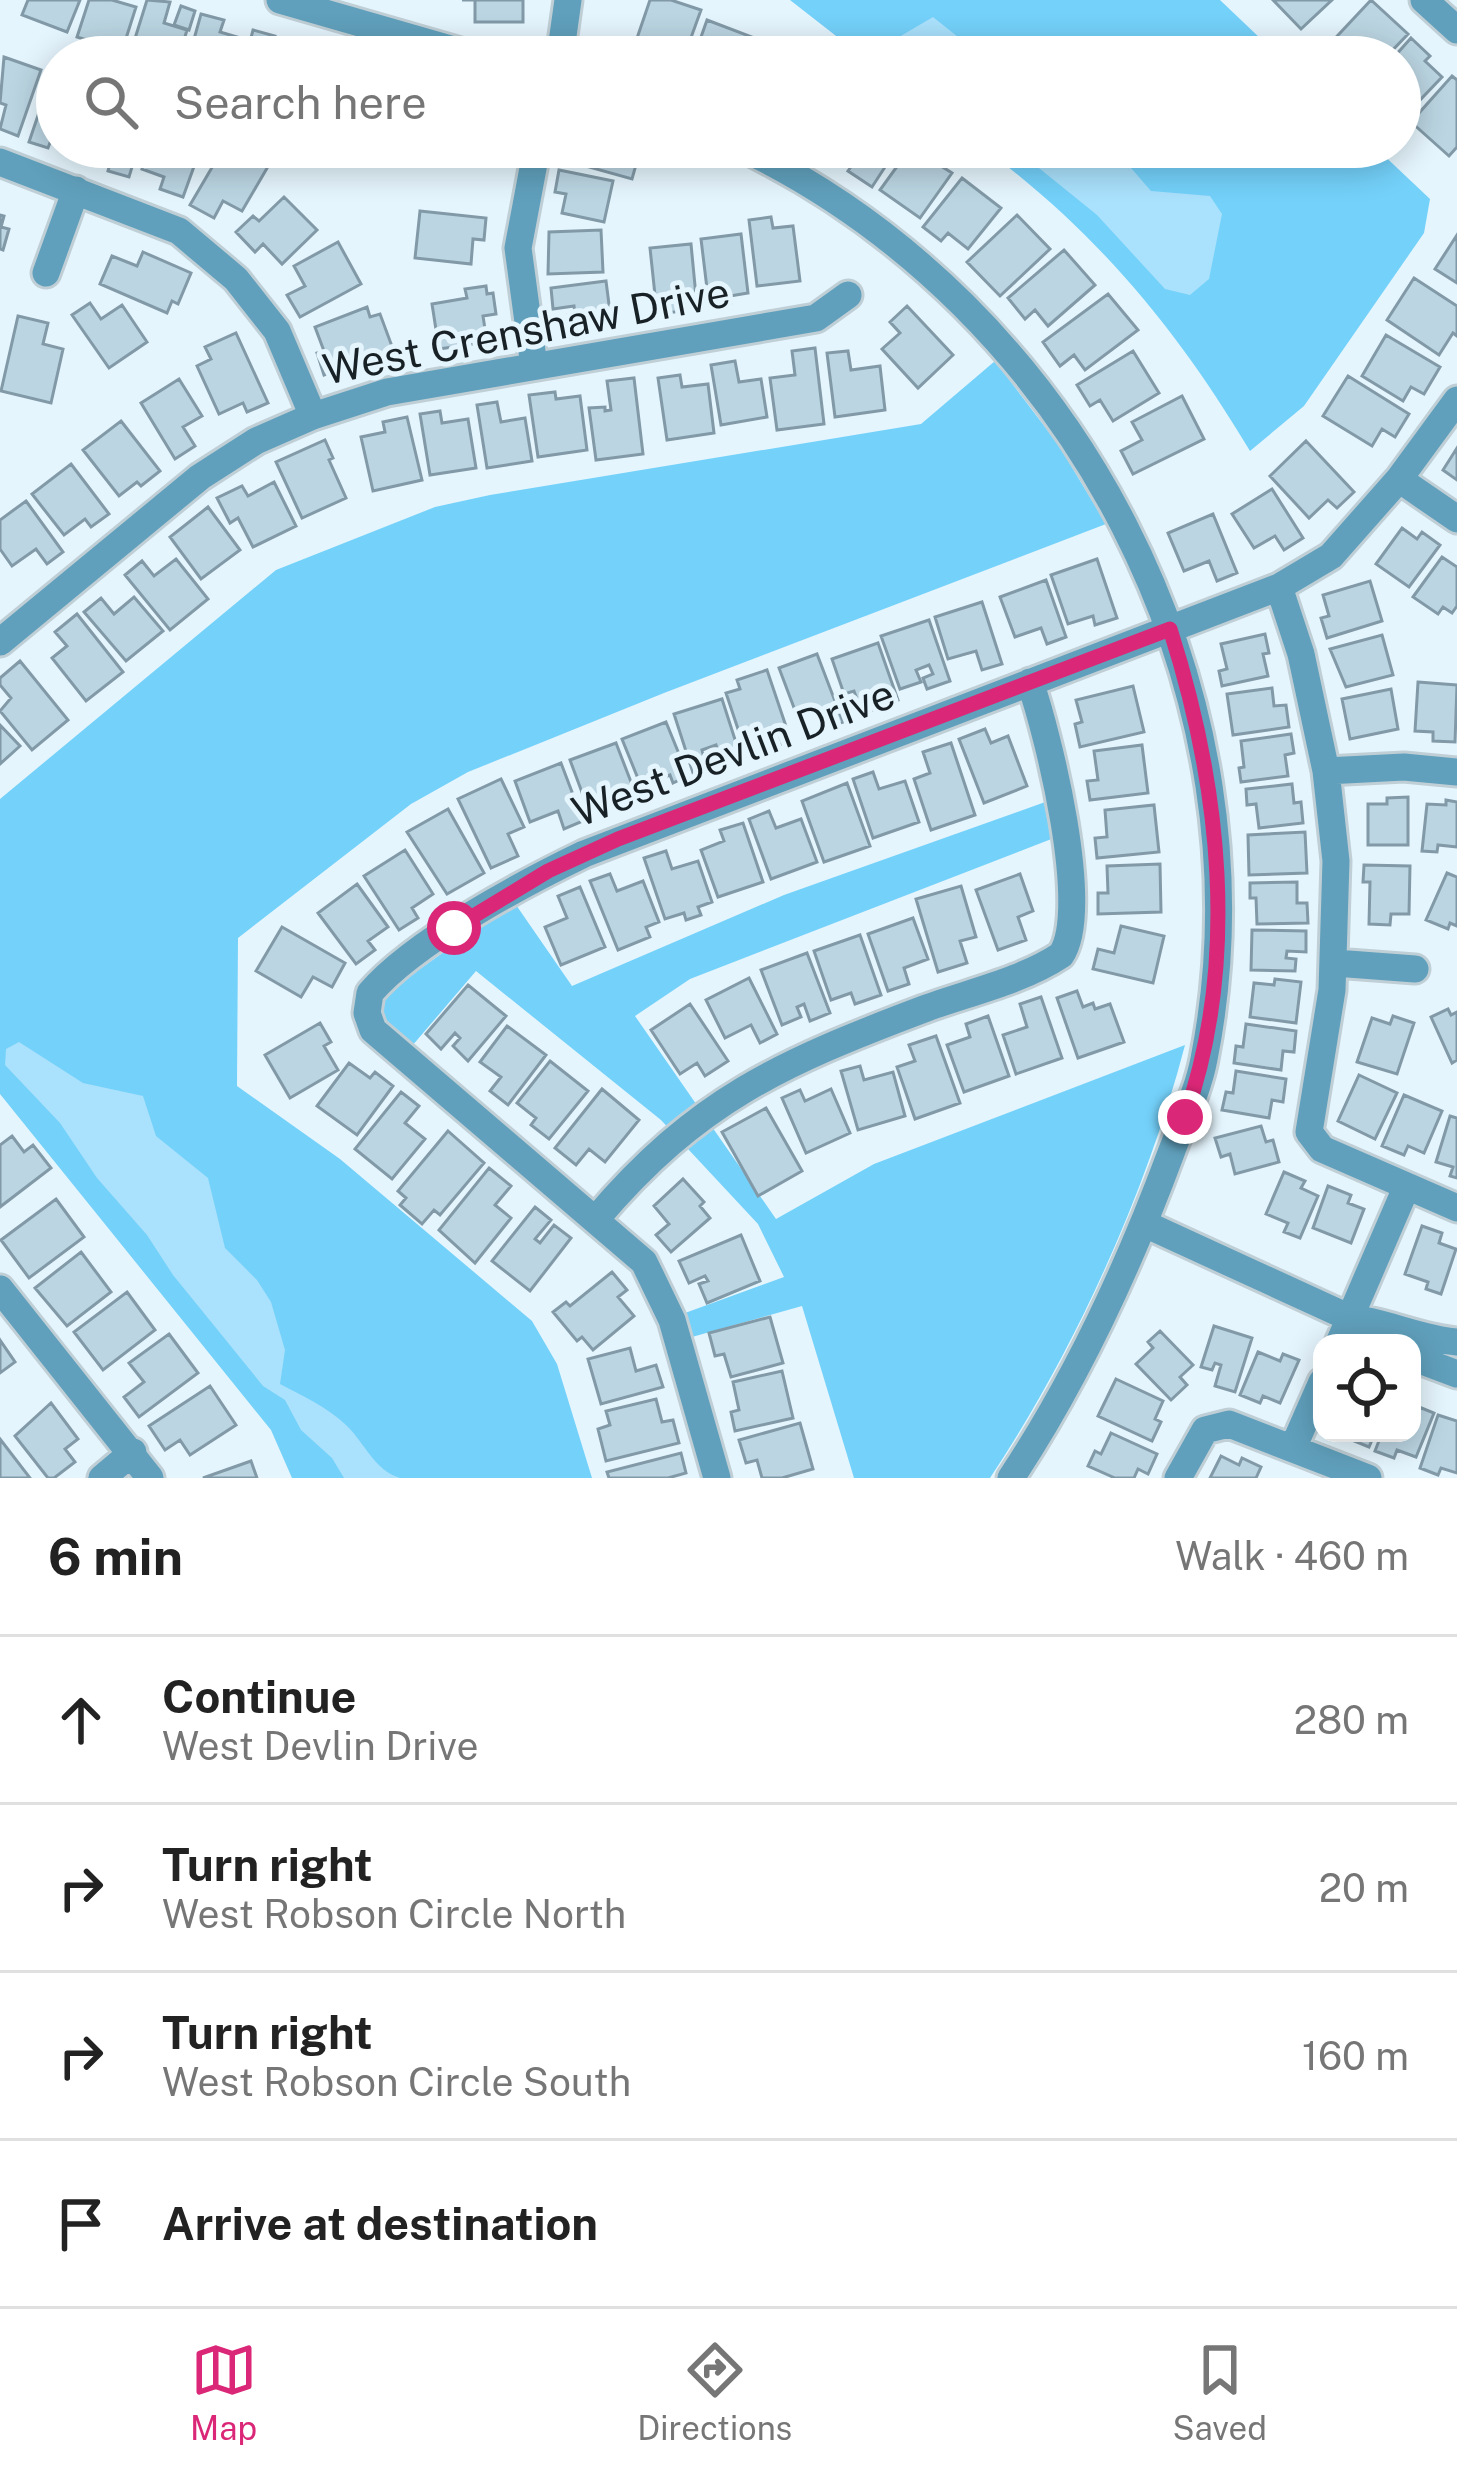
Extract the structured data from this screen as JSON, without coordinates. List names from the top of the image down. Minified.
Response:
{"streets":{"street":["West Crenshaw Drive","West Devlin Drive"]},"page":{"search":"Search here","heading":["6 min","Walk · 460 m"],"list":[["Continue","West Devlin Drive","280 m"],["Turn right","West Robson Circle North","20 m"],["Turn right","West Robson Circle South","160 m"],"Arrive at destination"],"nav":["Map","Directions","Saved"]}}
